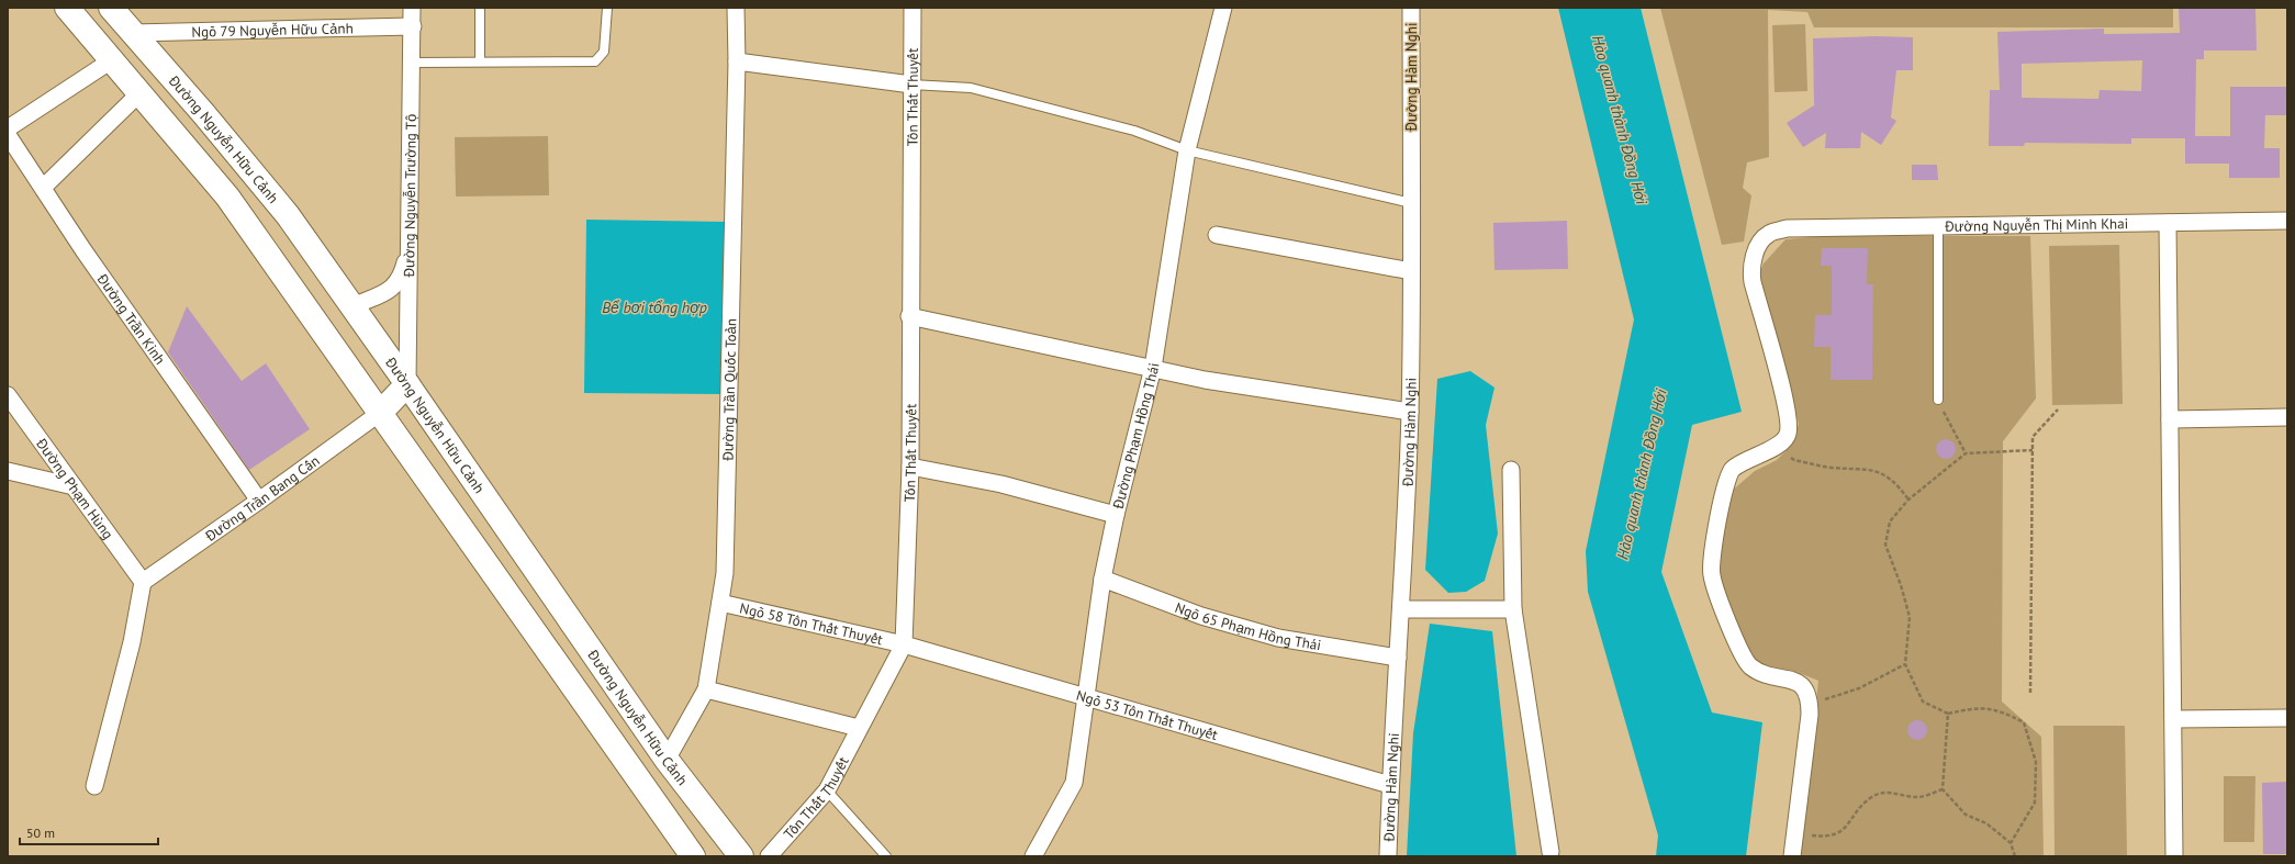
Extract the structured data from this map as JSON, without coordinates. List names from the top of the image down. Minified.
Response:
{"streets":{"main road":["Đường Nguyễn Hữu Cảnh"],"street":["Ngõ 79 Nguyễn Hữu Cảnh","Đường Hàm Nghi","Tôn Thất Thuyết","Đường Nguyễn Trường Tộ","Đường Nguyễn Thị Minh Khai","Đường Trần Kinh","Đường Trần Quốc Toản","Đường Phạm Hồng Thái","Đường Phạm Hùng","Đường Trần Bang Cấn","Ngõ 58 Tôn Thất Thuyết","Ngõ 65 Phạm Hồng Thái","Ngõ 53 Tôn Thất Thuyết"]},"crossings":[["Ngõ 79 Nguyễn Hữu Cảnh","Đường Nguyễn Hữu Cảnh"],["Ngõ 79 Nguyễn Hữu Cảnh","Đường Nguyễn Trường Tộ"],["Đường Hàm Nghi","Ngõ 65 Phạm Hồng Thái"],["Đường Hàm Nghi","Ngõ 53 Tôn Thất Thuyết"],["Tôn Thất Thuyết","Ngõ 58 Tôn Thất Thuyết"],["Tôn Thất Thuyết","Ngõ 53 Tôn Thất Thuyết"],["Đường Nguyễn Hữu Cảnh","Đường Nguyễn Trường Tộ"],["Đường Nguyễn Hữu Cảnh","Đường Trần Quốc Toản"],["Đường Trần Kinh","Đường Trần Bang Cấn"],["Đường Trần Quốc Toản","Ngõ 58 Tôn Thất Thuyết"],["Đường Phạm Hồng Thái","Ngõ 65 Phạm Hồng Thái"],["Đường Phạm Hồng Thái","Ngõ 53 Tôn Thất Thuyết"],["Đường Phạm Hùng","Đường Trần Bang Cấn"],["Ngõ 58 Tôn Thất Thuyết","Ngõ 53 Tôn Thất Thuyết"]],"water":["Hào quanh thành Đồng Hới","Bể bơi tổng hợp"],"scale_bar":"50 m"}
